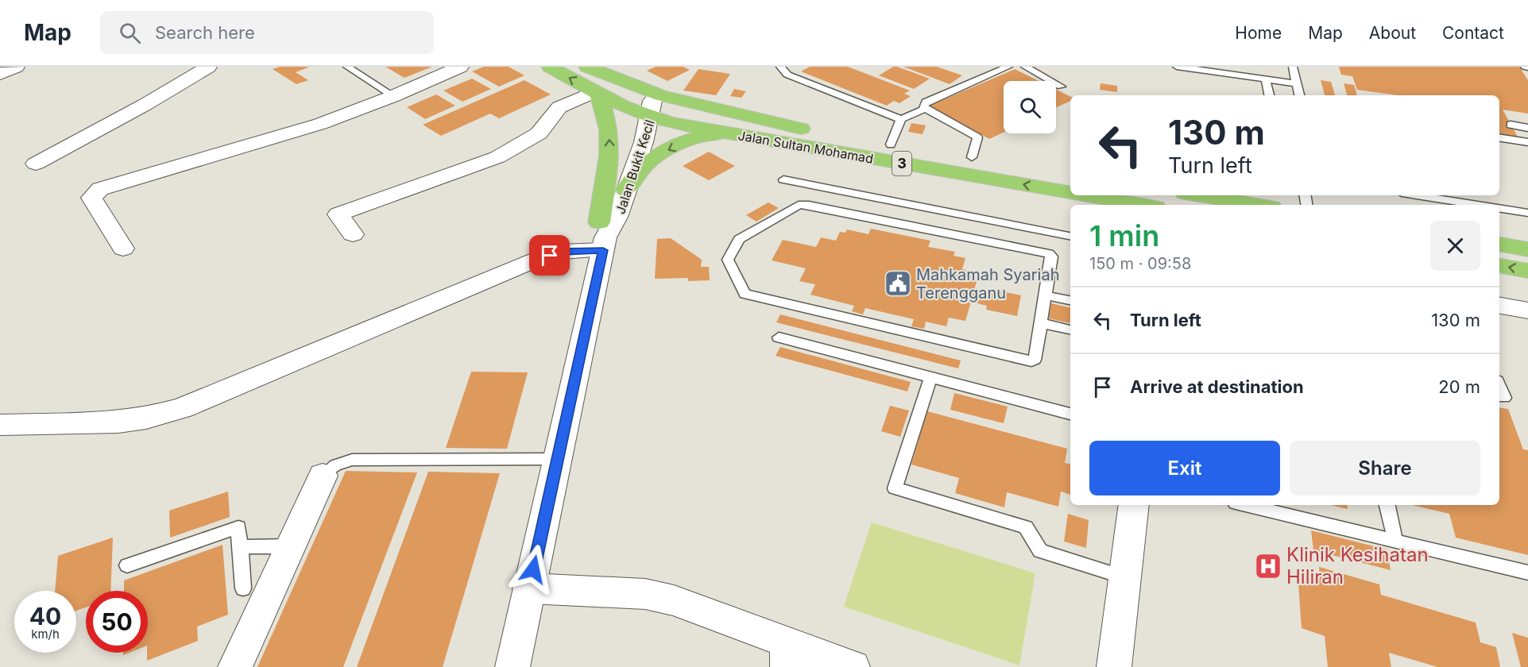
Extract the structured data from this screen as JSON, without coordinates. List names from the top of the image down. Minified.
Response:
{"streets":{"highway":["Jalan Sultan Mohamad","3"],"street":["Jalan Bukit Kecil"]},"crossings":[["Jalan Sultan Mohamad","3"],["Jalan Sultan Mohamad","Jalan Bukit Kecil"],["3","Jalan Bukit Kecil"]],"places":{"public building":["Mahkamah Syariah Terengganu"],"hospital":["Klinik Kesihatan Hiliran"]},"page":{"header":"Map","search":"Search here","nav":["Home","Map","About","Contact"],"turn":["130 m","Turn left"],"heading":["1 min","150 m · 09:58"],"list":[{"name":"Turn left","value":"130 m"},{"name":"Arrive at destination","value":"20 m"}],"buttons":["Exit","Share"],"speed":"40 km/h","limit":"50"}}
